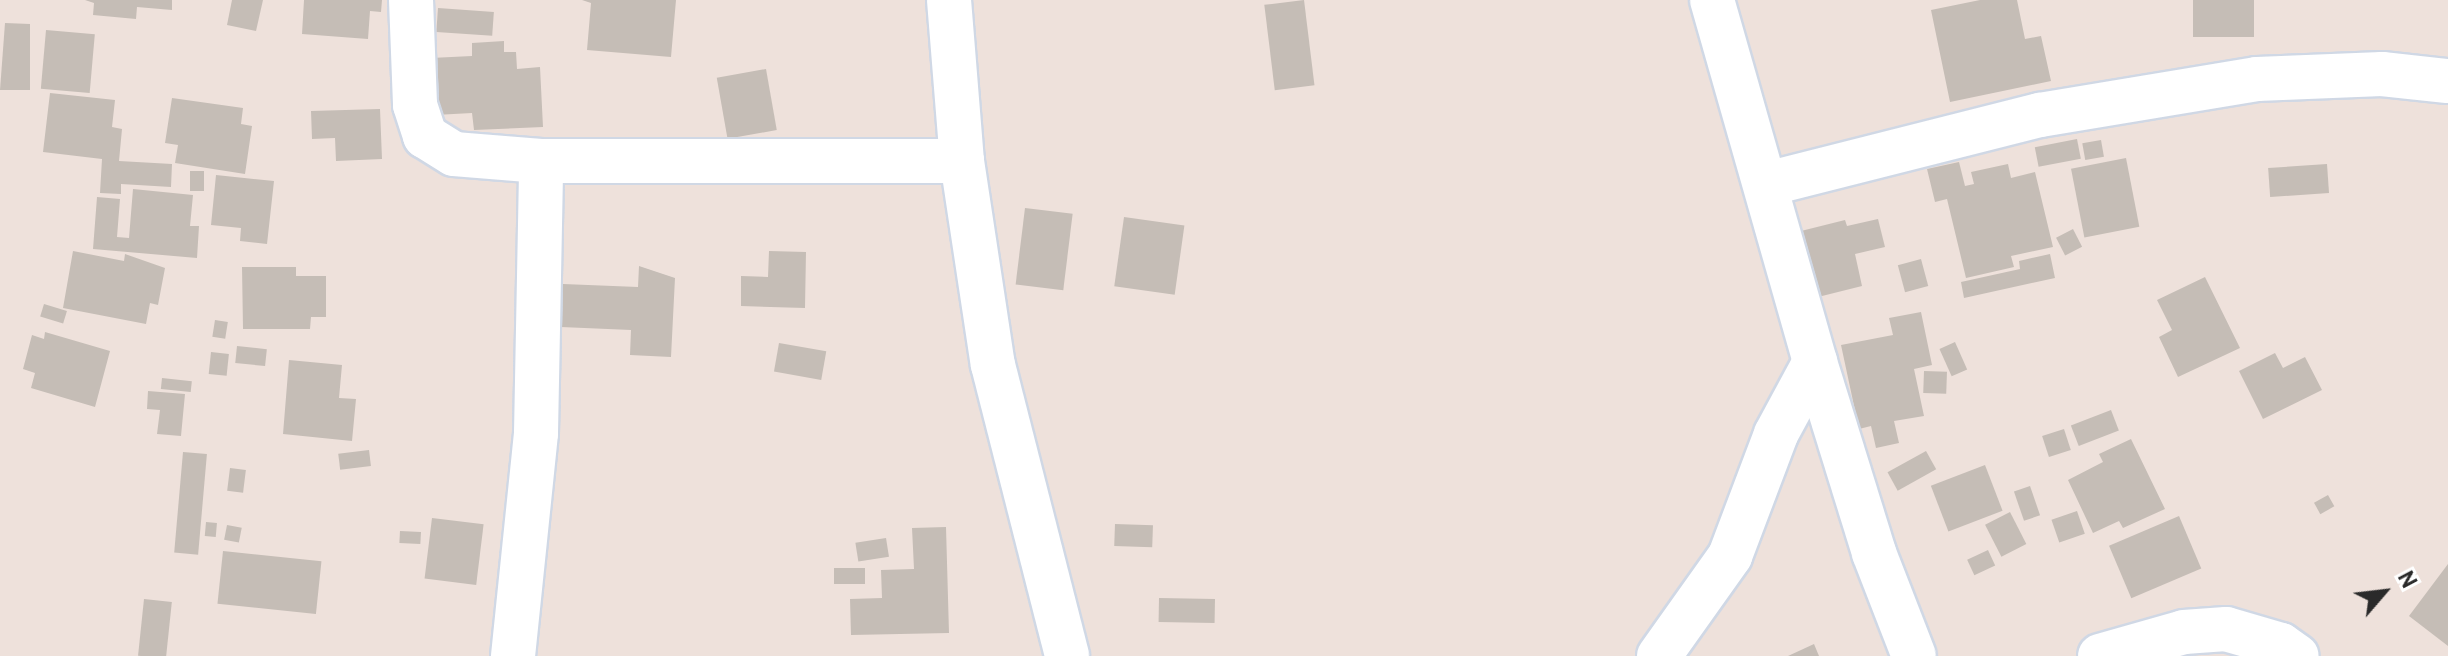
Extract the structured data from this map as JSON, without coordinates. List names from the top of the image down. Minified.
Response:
{"north":"top right"}
